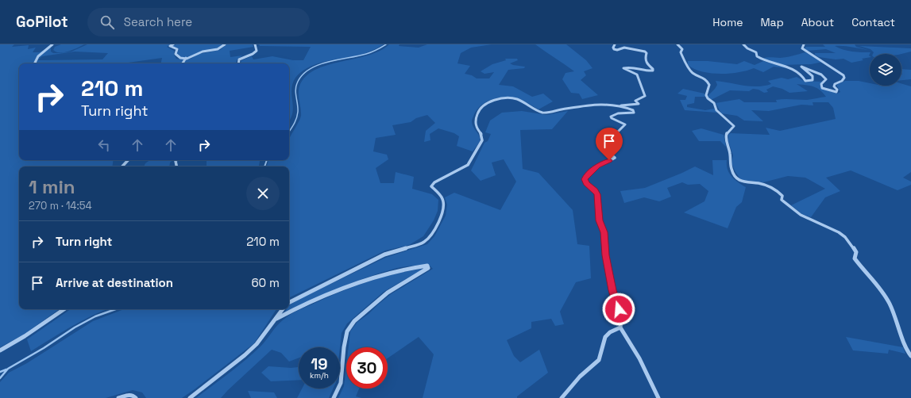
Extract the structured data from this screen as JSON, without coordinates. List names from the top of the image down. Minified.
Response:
{"page":{"header":"GoPilot","search":"Search here","nav":["Home","Map","About","Contact"],"turn":["210 m","Turn right"],"heading":["1 min","270 m · 14:54"],"list":[{"name":"Turn right","value":"210 m"},{"name":"Arrive at destination","value":"60 m"}],"speed":"19 km/h","limit":"30"}}
